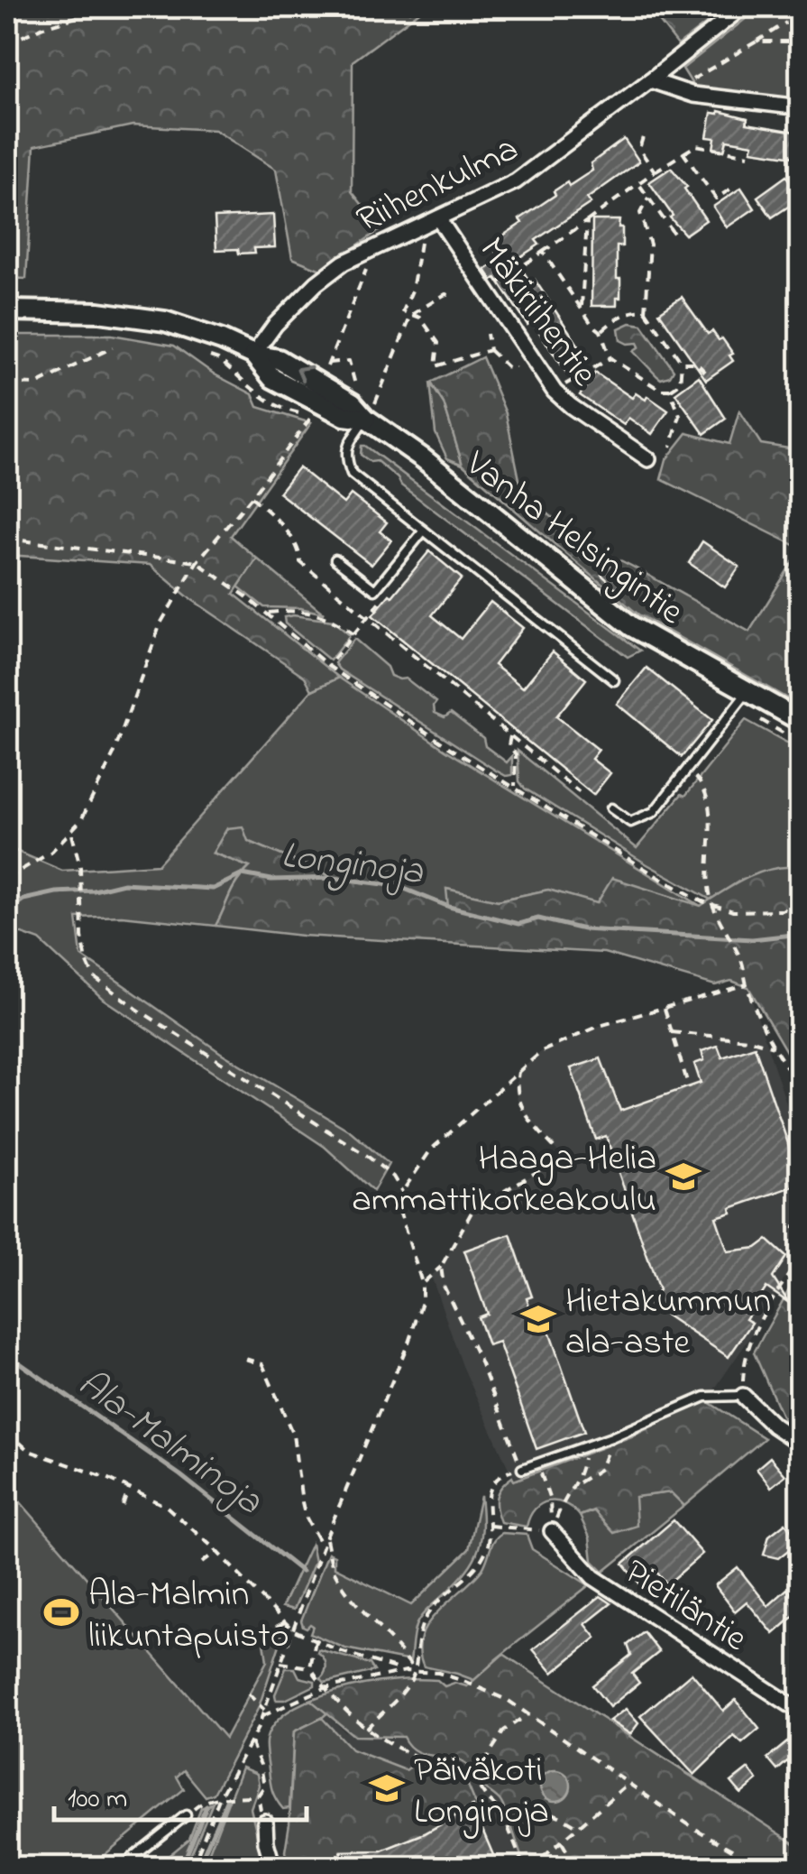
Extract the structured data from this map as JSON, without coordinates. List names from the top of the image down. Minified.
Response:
{"streets":{"main road":["Vanha Helsingintie"],"street":["Riihenkulma","Mäkiriihentie","Pietiläntie"]},"crossings":[["Riihenkulma","Mäkiriihentie"],["Riihenkulma","Vanha Helsingintie"]],"water":["Longinoja","Ala-Malminoja"],"places":{"school or university":["Haaga-Helia ammattikorkeakoulu","Hietakummun ala-aste","Päiväkoti Longinoja"],"sports":["Ala-Malmin liikuntapuisto"]},"scale_bar":"100 m"}
